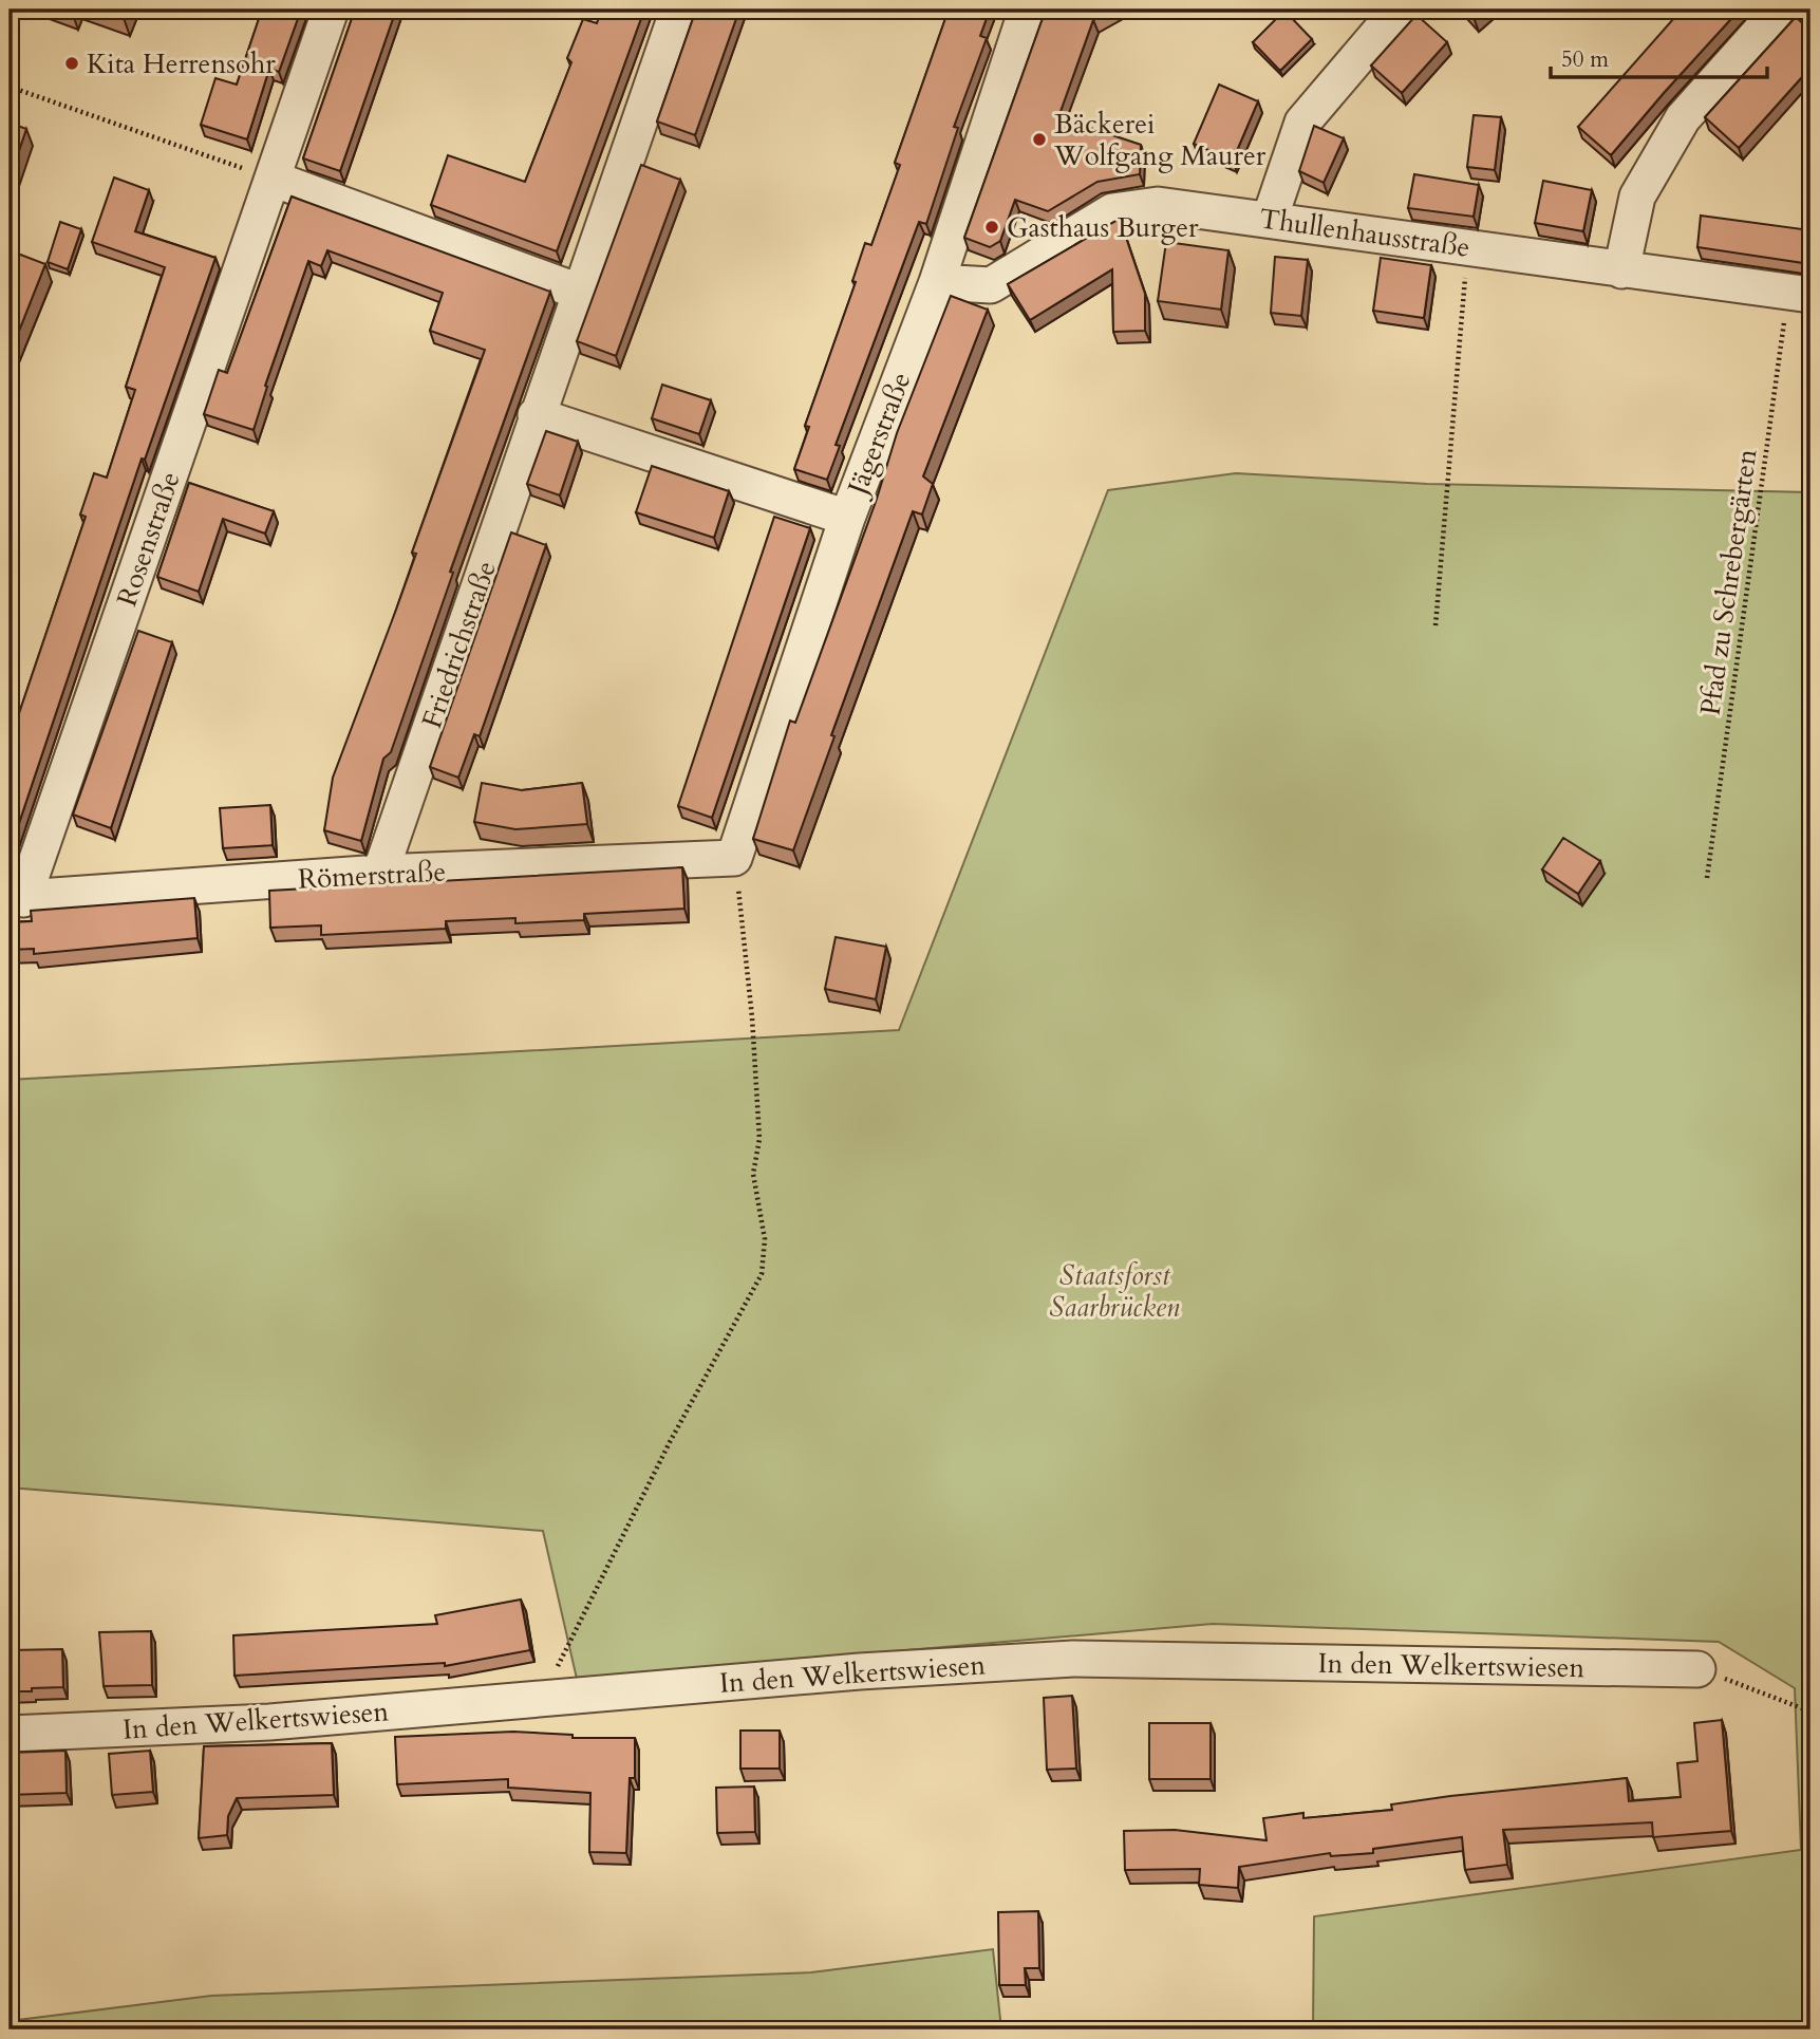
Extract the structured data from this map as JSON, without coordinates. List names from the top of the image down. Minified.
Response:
{"streets":{"street":["Thullenhausstraße","Jägerstraße","Rosenstraße","Friedrichstraße","Römerstraße","In den Welkertswiesen"],"path":["Pfad zu Schrebergärten"]},"crossings":[["Thullenhausstraße","Jägerstraße"],["Thullenhausstraße","Pfad zu Schrebergärten"],["Jägerstraße","Römerstraße"],["Rosenstraße","Römerstraße"],["Friedrichstraße","Römerstraße"]],"parks":["Staatsforst Saarbrücken"],"places":["Kita Herrensohr","Bäckerei Wolfgang Maurer","Gasthaus Burger"],"scale_bar":"50 m"}
